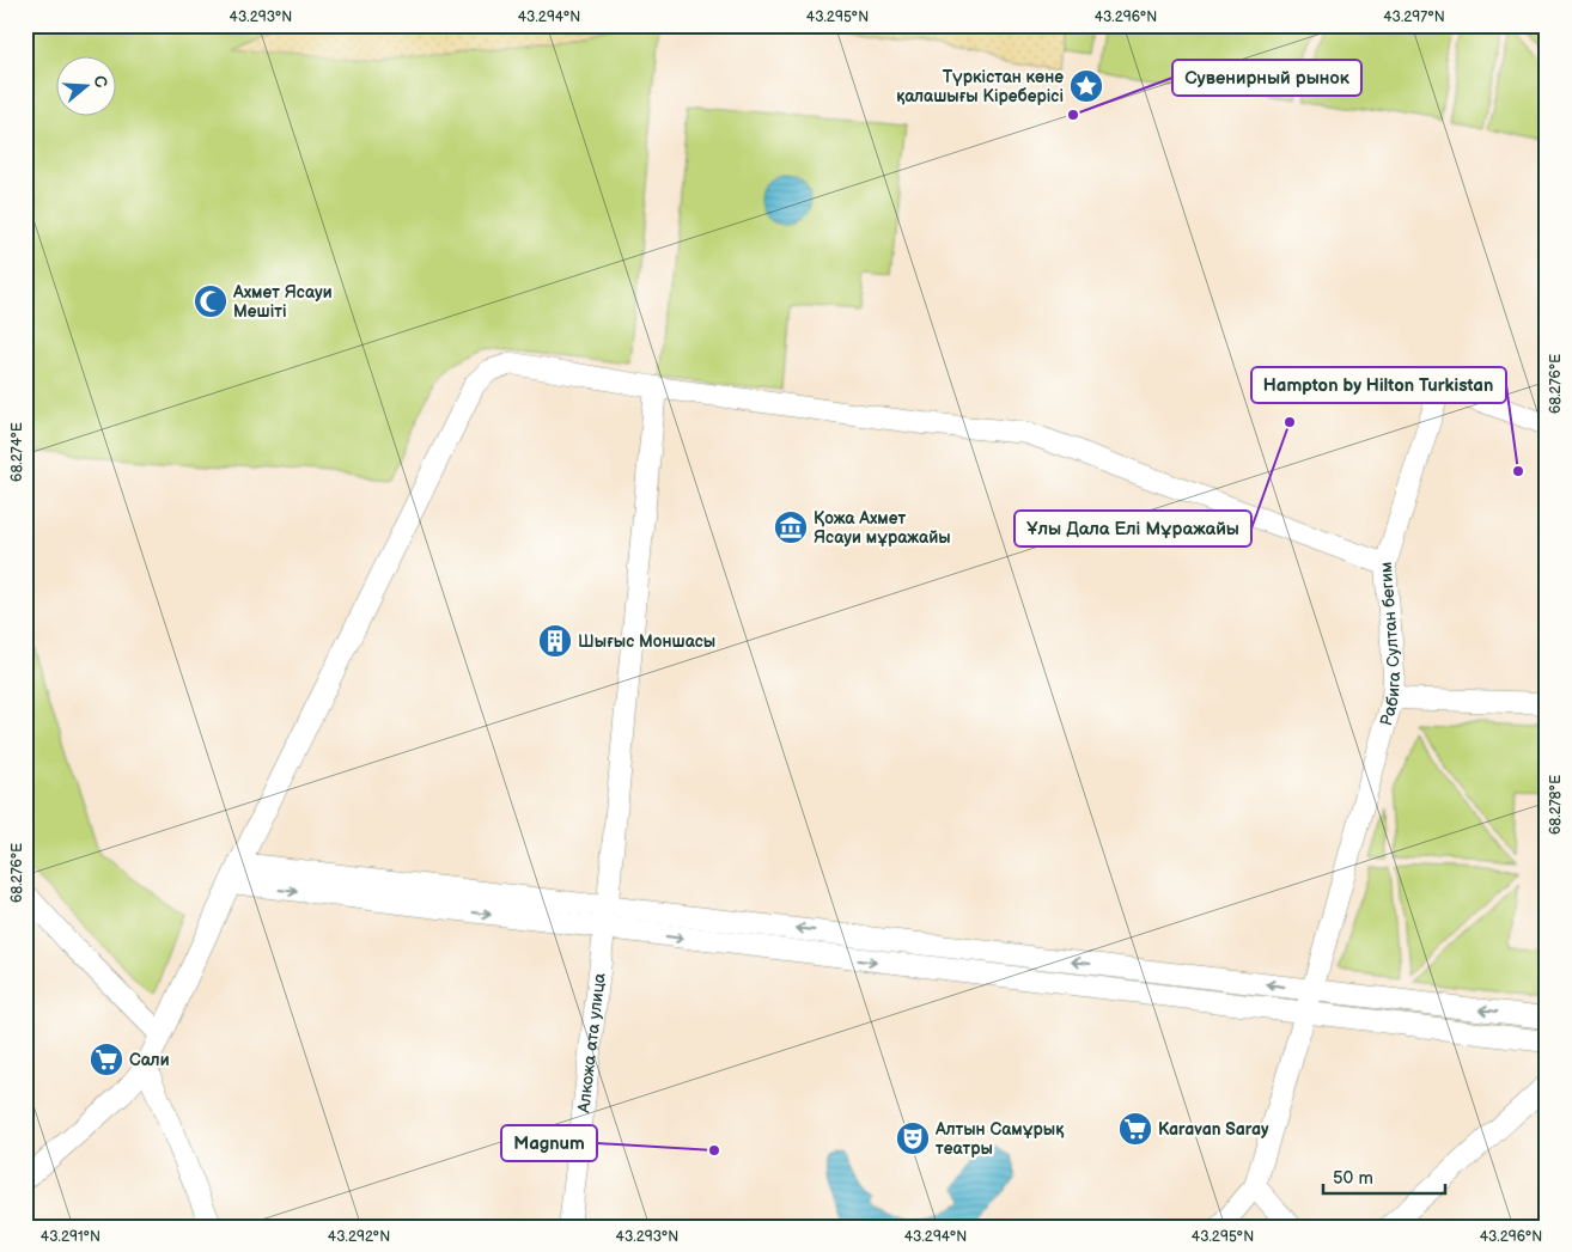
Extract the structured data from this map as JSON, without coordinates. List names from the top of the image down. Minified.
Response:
{"streets":{"street":["Рабига Султан бегим","Алкожа ата улица"]},"places":{"place":["Түркістан көне қалашығы Кіреберісі"],"other":["Сувенирный рынок","Ұлы Дала Елі Мұражайы","Hampton by Hilton Turkistan","Magnum"],"mosque":["Ахмет Ясауи Мешіті"],"museum":["Қожа Ахмет Ясауи мұражайы"],"building":["Шығыс Моншасы"],"supermarket":["Сали","Karavan Saray"],"theatre":["Алтын Самұрық театры"]},"scale_bar":"50 m","north":"right","coordinates":["43.293°N","43.294°N","43.295°N","43.296°N","43.297°N","68.276°E","68.274°E","68.278°E","43.291°N","43.292°N"]}
